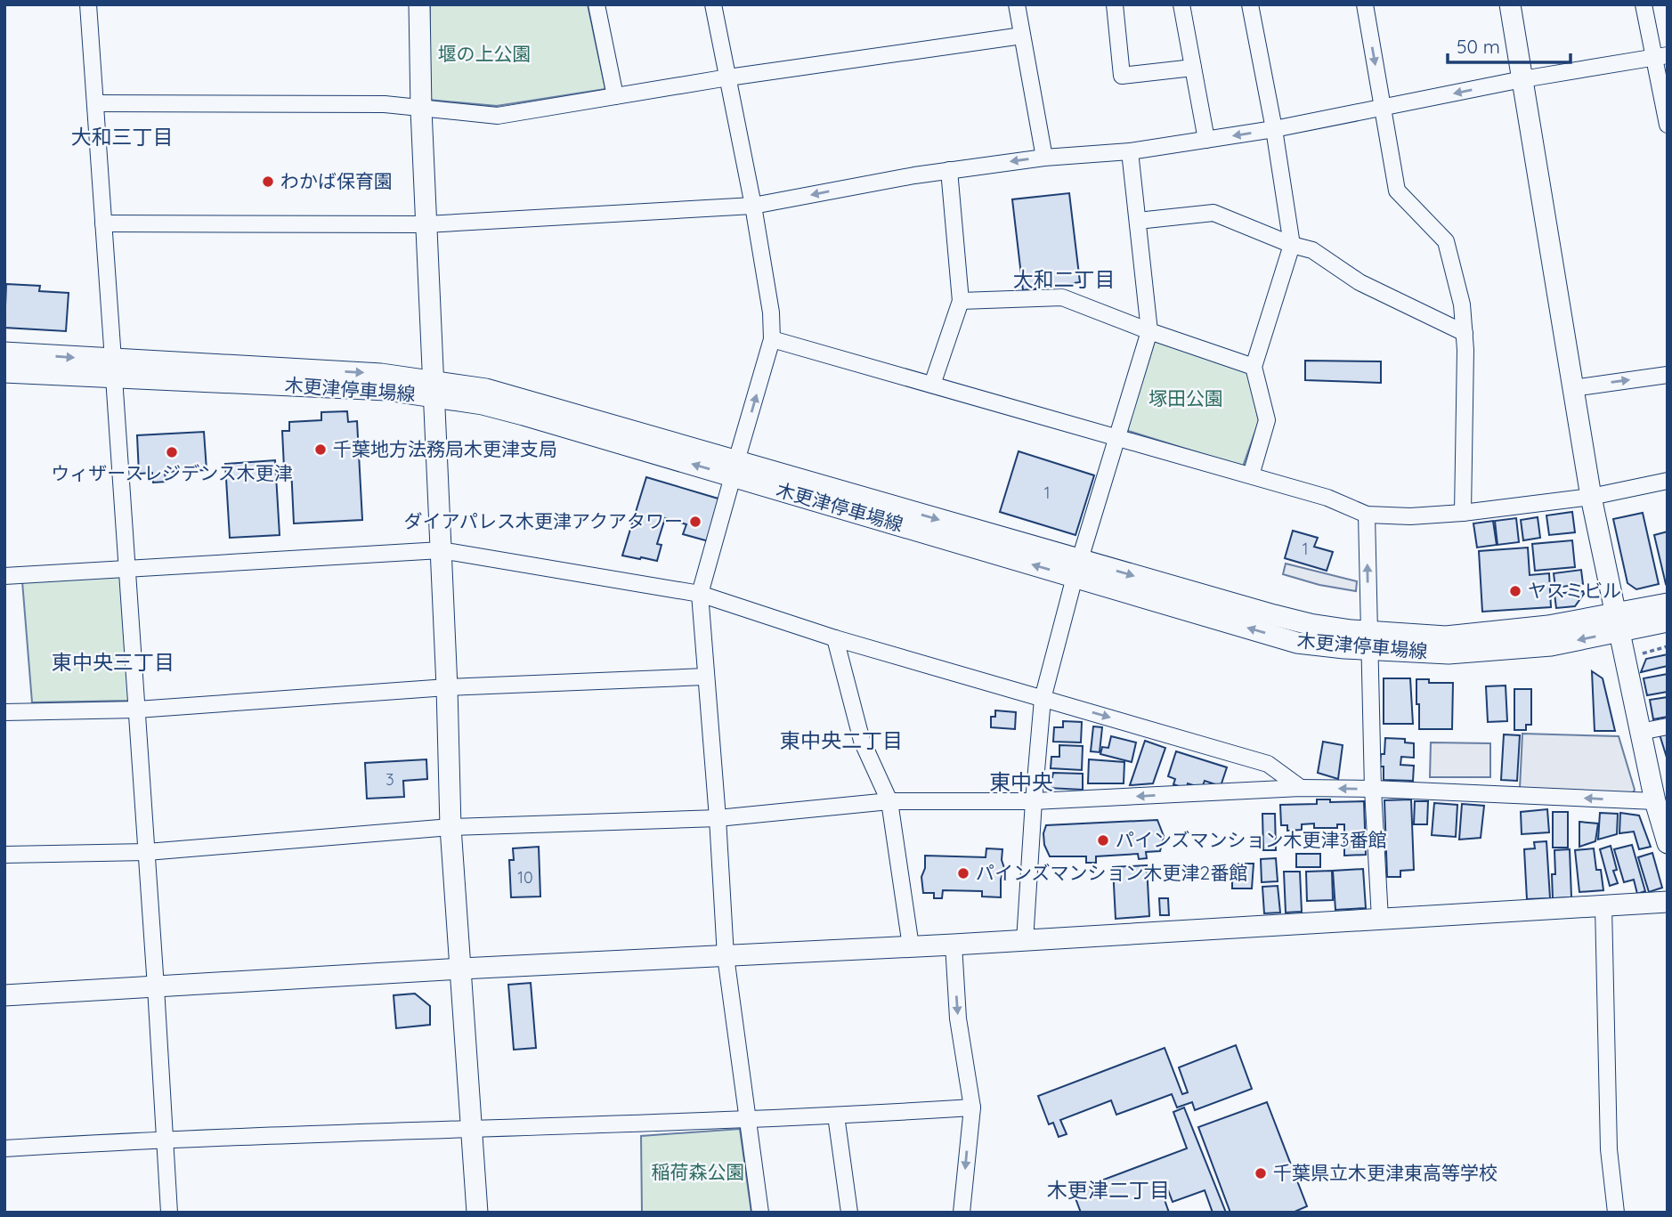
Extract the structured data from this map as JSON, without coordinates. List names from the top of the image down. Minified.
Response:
{"streets":{"street":["木更津停車場線"]},"districts":["大和三丁目","大和二丁目","東中央三丁目","東中央二丁目","東中央","木更津二丁目"],"parks":["堰の上公園","塚田公園","稲荷森公園"],"places":["わかば保育園","千葉地方法務局木更津支局","ウィザースレジデンス木更津","ダイアパレス木更津アクアタワー","ヤスミビル","パインズマンション木更津3番館","パインズマンション木更津2番館","千葉県立木更津東高等学校"],"house_numbers":["1","1","3","10"],"scale_bar":"50 m"}
